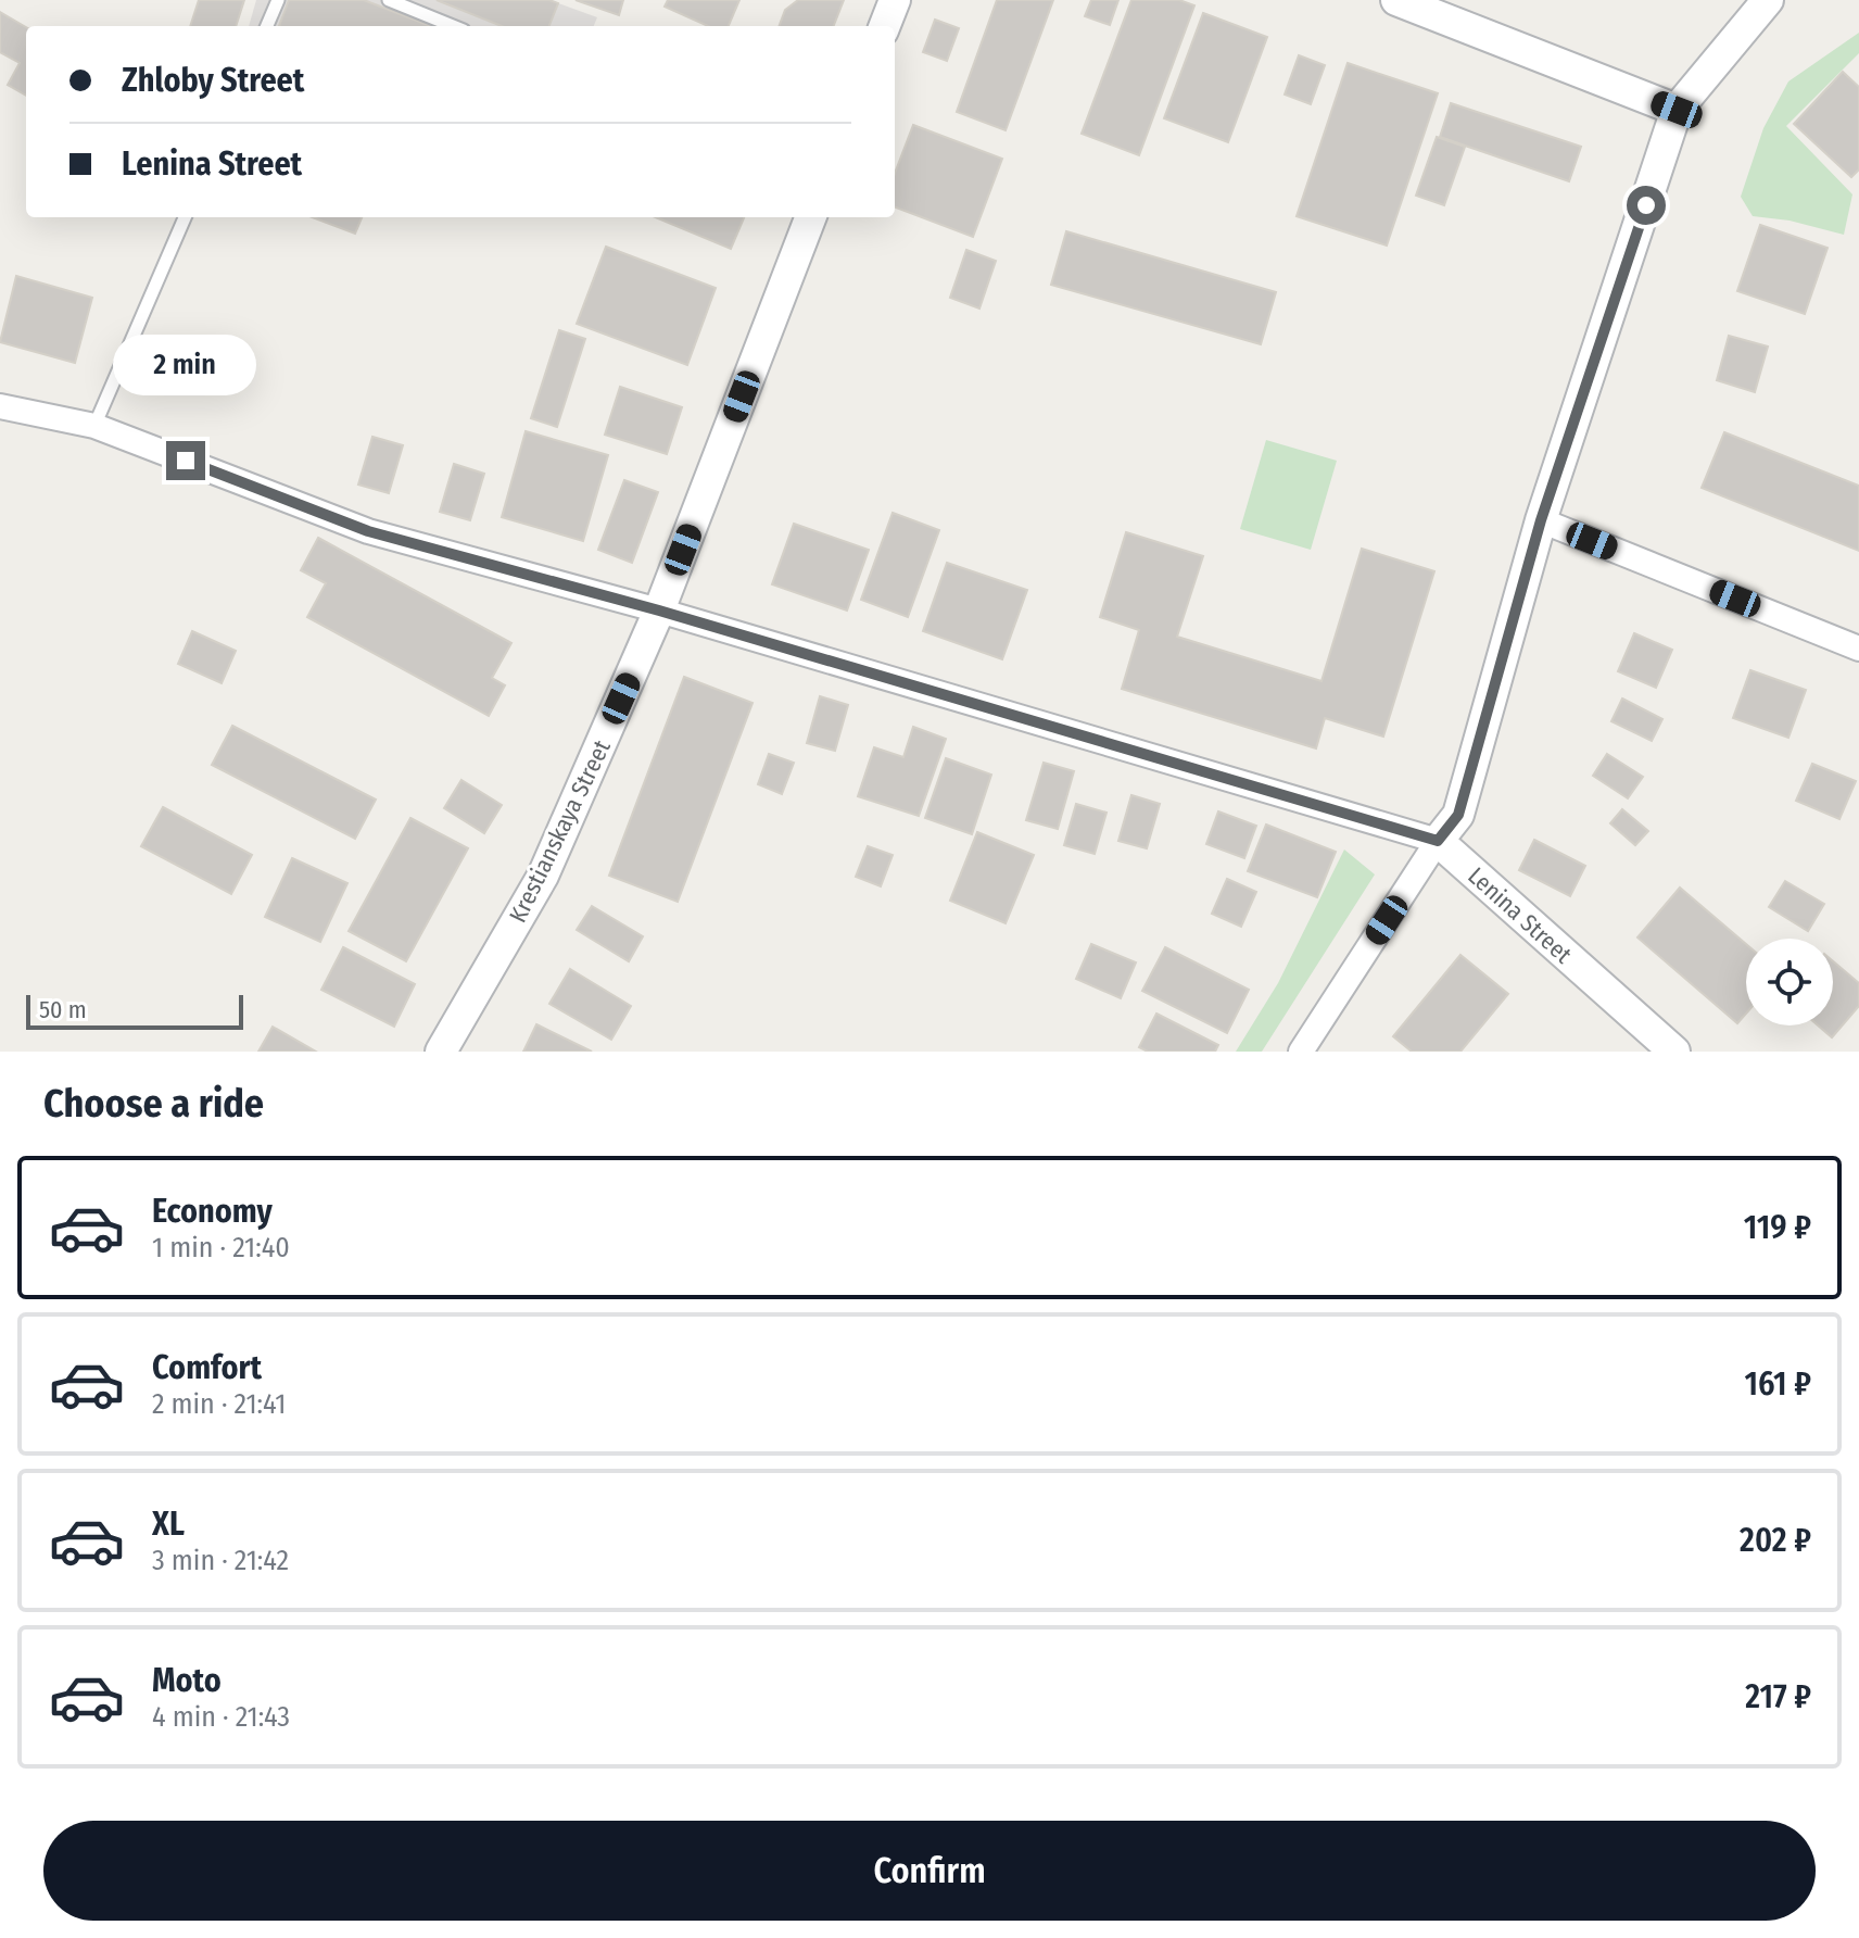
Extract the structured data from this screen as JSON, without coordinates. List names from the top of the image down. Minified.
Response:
{"streets":{"street":["Krestianskaya Street","Lenina Street"]},"crossings":[["Krestianskaya Street","Lenina Street"]],"scale_bar":"50 m","page":{"banner":["Zhloby Street","Lenina Street"],"bubble":"2 min","scale":"50 m","heading":"Choose a ride","list":[{"name":"Economy","note":"1 min · 21:40","value":"119 ₽"},{"name":"Comfort","note":"2 min · 21:41","value":"161 ₽"},{"name":"XL","note":"3 min · 21:42","value":"202 ₽"},{"name":"Moto","note":"4 min · 21:43","value":"217 ₽"}],"buttons":"Confirm"}}
